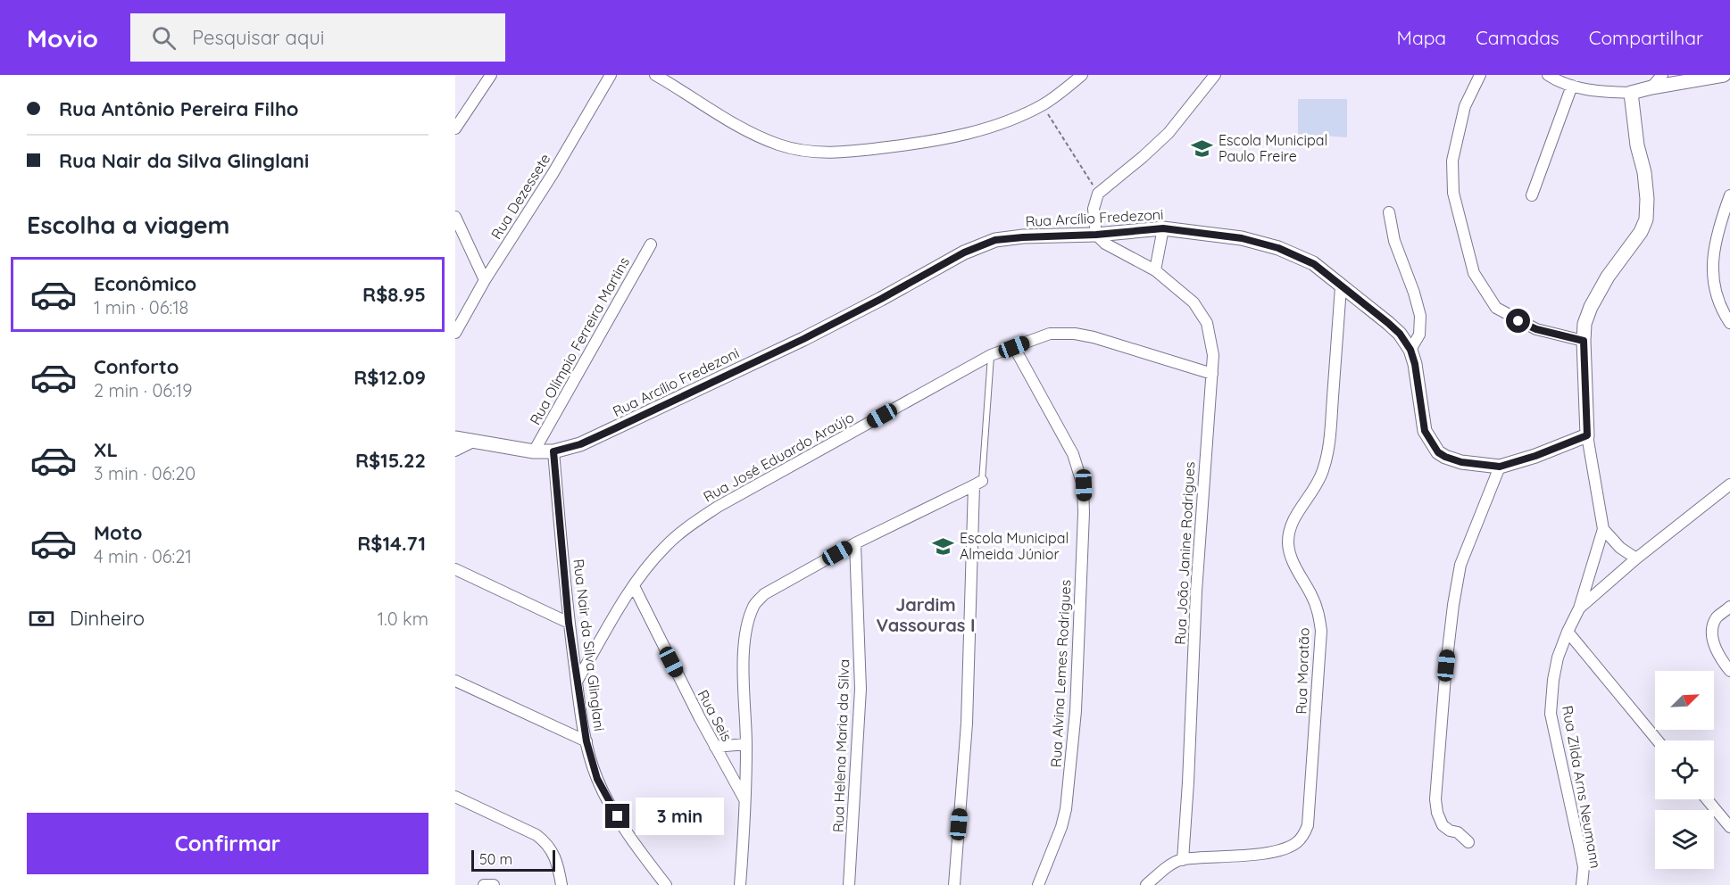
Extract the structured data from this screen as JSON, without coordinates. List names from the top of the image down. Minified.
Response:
{"streets":{"street":["Rua Dezessete","Rua Arcílio Fredezoni","Rua Olímpio Ferreira Martins","Rua José Eduardo Araújo","Rua João Janine Rodrigues","Rua Nair da Silva Glinglani","Rua Moratão","Rua Alvina Lemes Rodrigues","Rua Seis","Rua Helena Maria da Silva","Rua Zilda Arns Neumann"]},"crossings":[["Rua Arcílio Fredezoni","Rua Olímpio Ferreira Martins"],["Rua Arcílio Fredezoni","Rua João Janine Rodrigues"],["Rua Arcílio Fredezoni","Rua Nair da Silva Glinglani"],["Rua Arcílio Fredezoni","Rua Moratão"],["Rua José Eduardo Araújo","Rua João Janine Rodrigues"],["Rua José Eduardo Araújo","Rua Nair da Silva Glinglani"],["Rua José Eduardo Araújo","Rua Alvina Lemes Rodrigues"],["Rua José Eduardo Araújo","Rua Seis"],["Rua João Janine Rodrigues","Rua Moratão"]],"districts":["Jardim Vassouras I"],"places":{"school or university":["Escola Municipal Paulo Freire","Escola Municipal Almeida Júnior"]},"scale_bar":"50 m","north":"top right","page":{"header":"Movio","search":"Pesquisar aqui","nav":["Mapa","Camadas","Compartilhar"],"banner":["Rua Antônio Pereira Filho","Rua Nair da Silva Glinglani"],"heading":"Escolha a viagem","list":[{"name":"Econômico","note":"1 min · 06:18","value":"R$8.95"},{"name":"Conforto","note":"2 min · 06:19","value":"R$12.09"},{"name":"XL","note":"3 min · 06:20","value":"R$15.22"},{"name":"Moto","note":"4 min · 06:21","value":"R$14.71"}],"pay":["Dinheiro","1.0 km"],"bubble":"3 min","buttons":"Confirmar","scale":"50 m"}}
